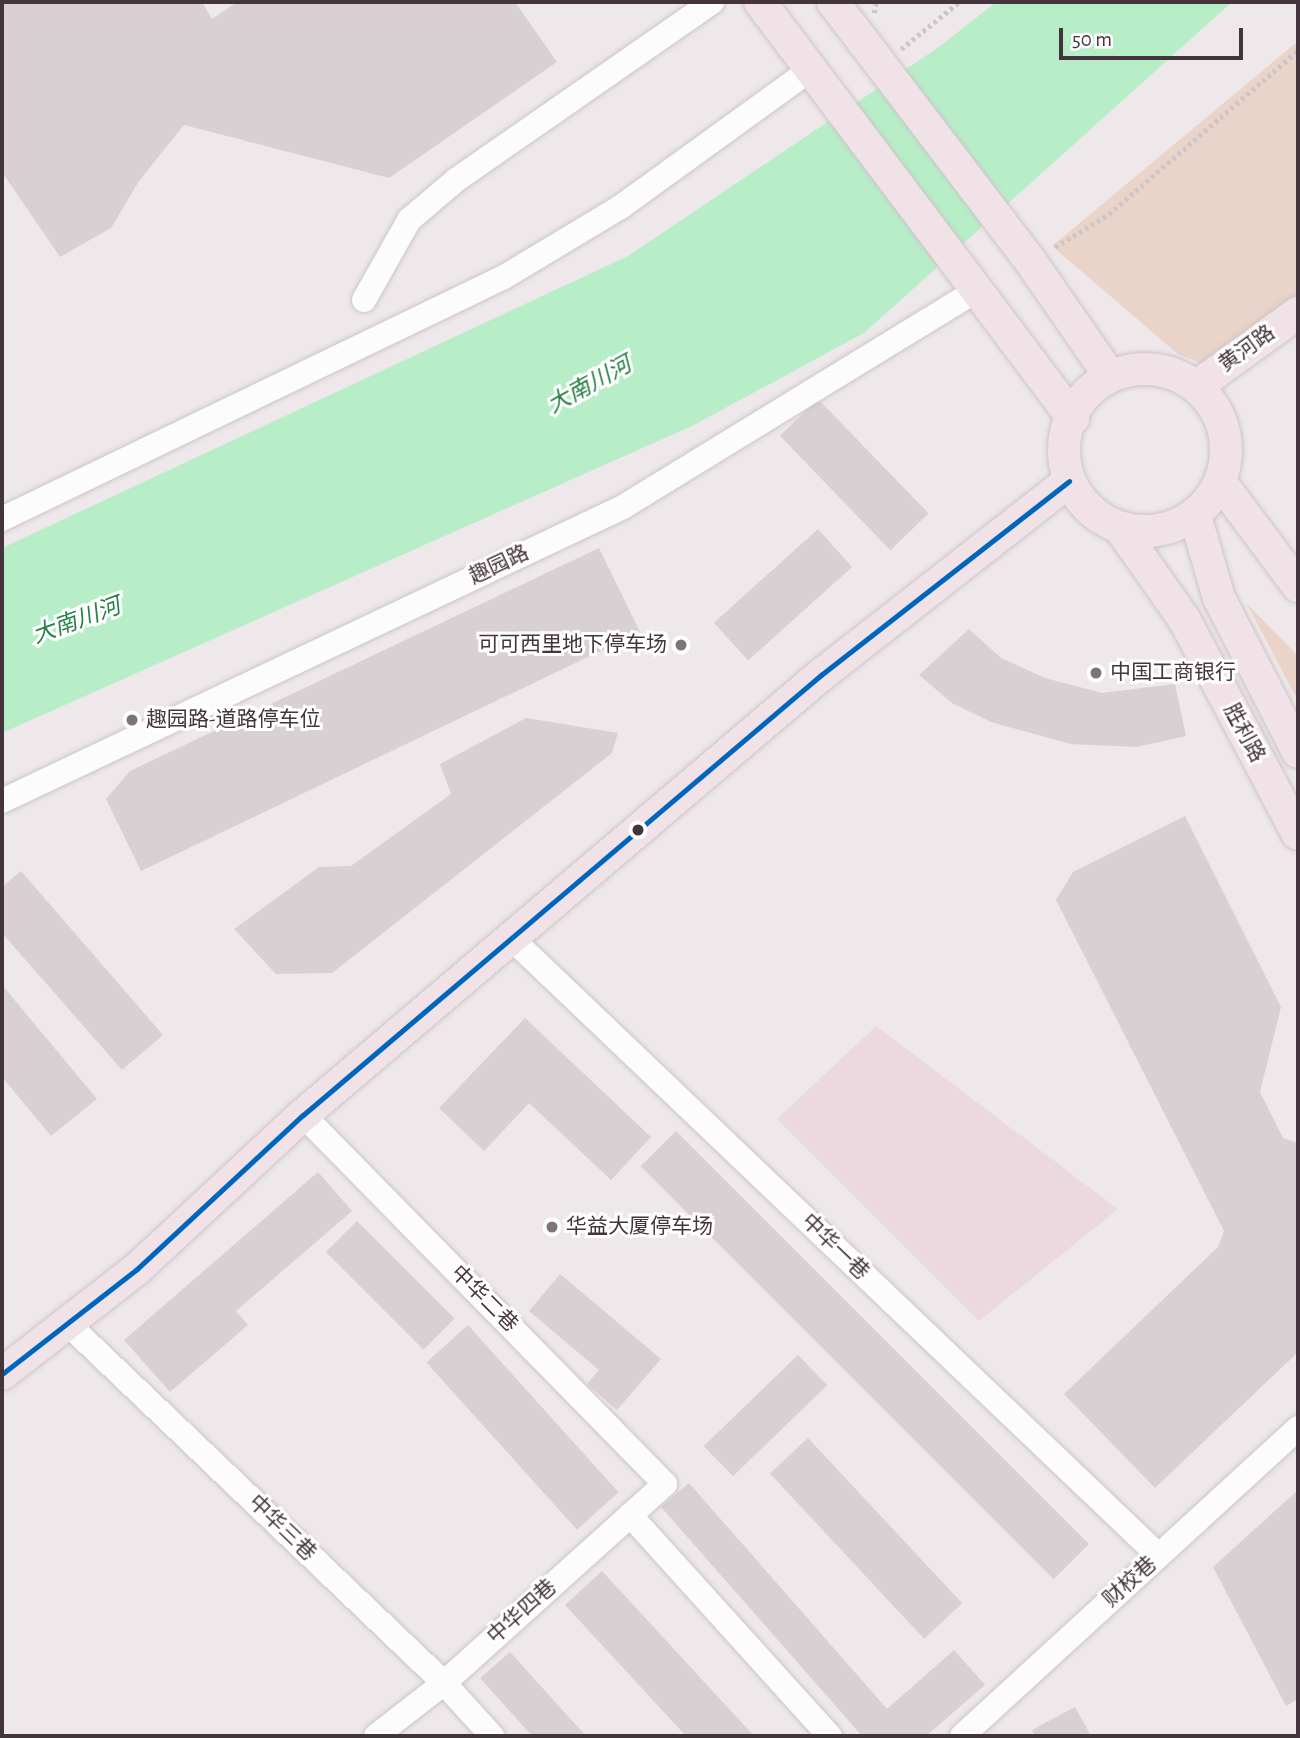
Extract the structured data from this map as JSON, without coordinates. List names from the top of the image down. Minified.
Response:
{"streets":{"main road":["黄河路","胜利路"],"street":["趣园路","中华一巷","中华二巷","中华三巷","财校巷","中华四巷"]},"crossings":[["黄河路","胜利路"],["中华一巷","财校巷"],["中华二巷","中华四巷"],["中华三巷","中华四巷"]],"water":["大南川河"],"places":["可可西里地下停车场","中国工商银行","趣园路-道路停车位","华益大厦停车场"],"scale_bar":"50 m"}
